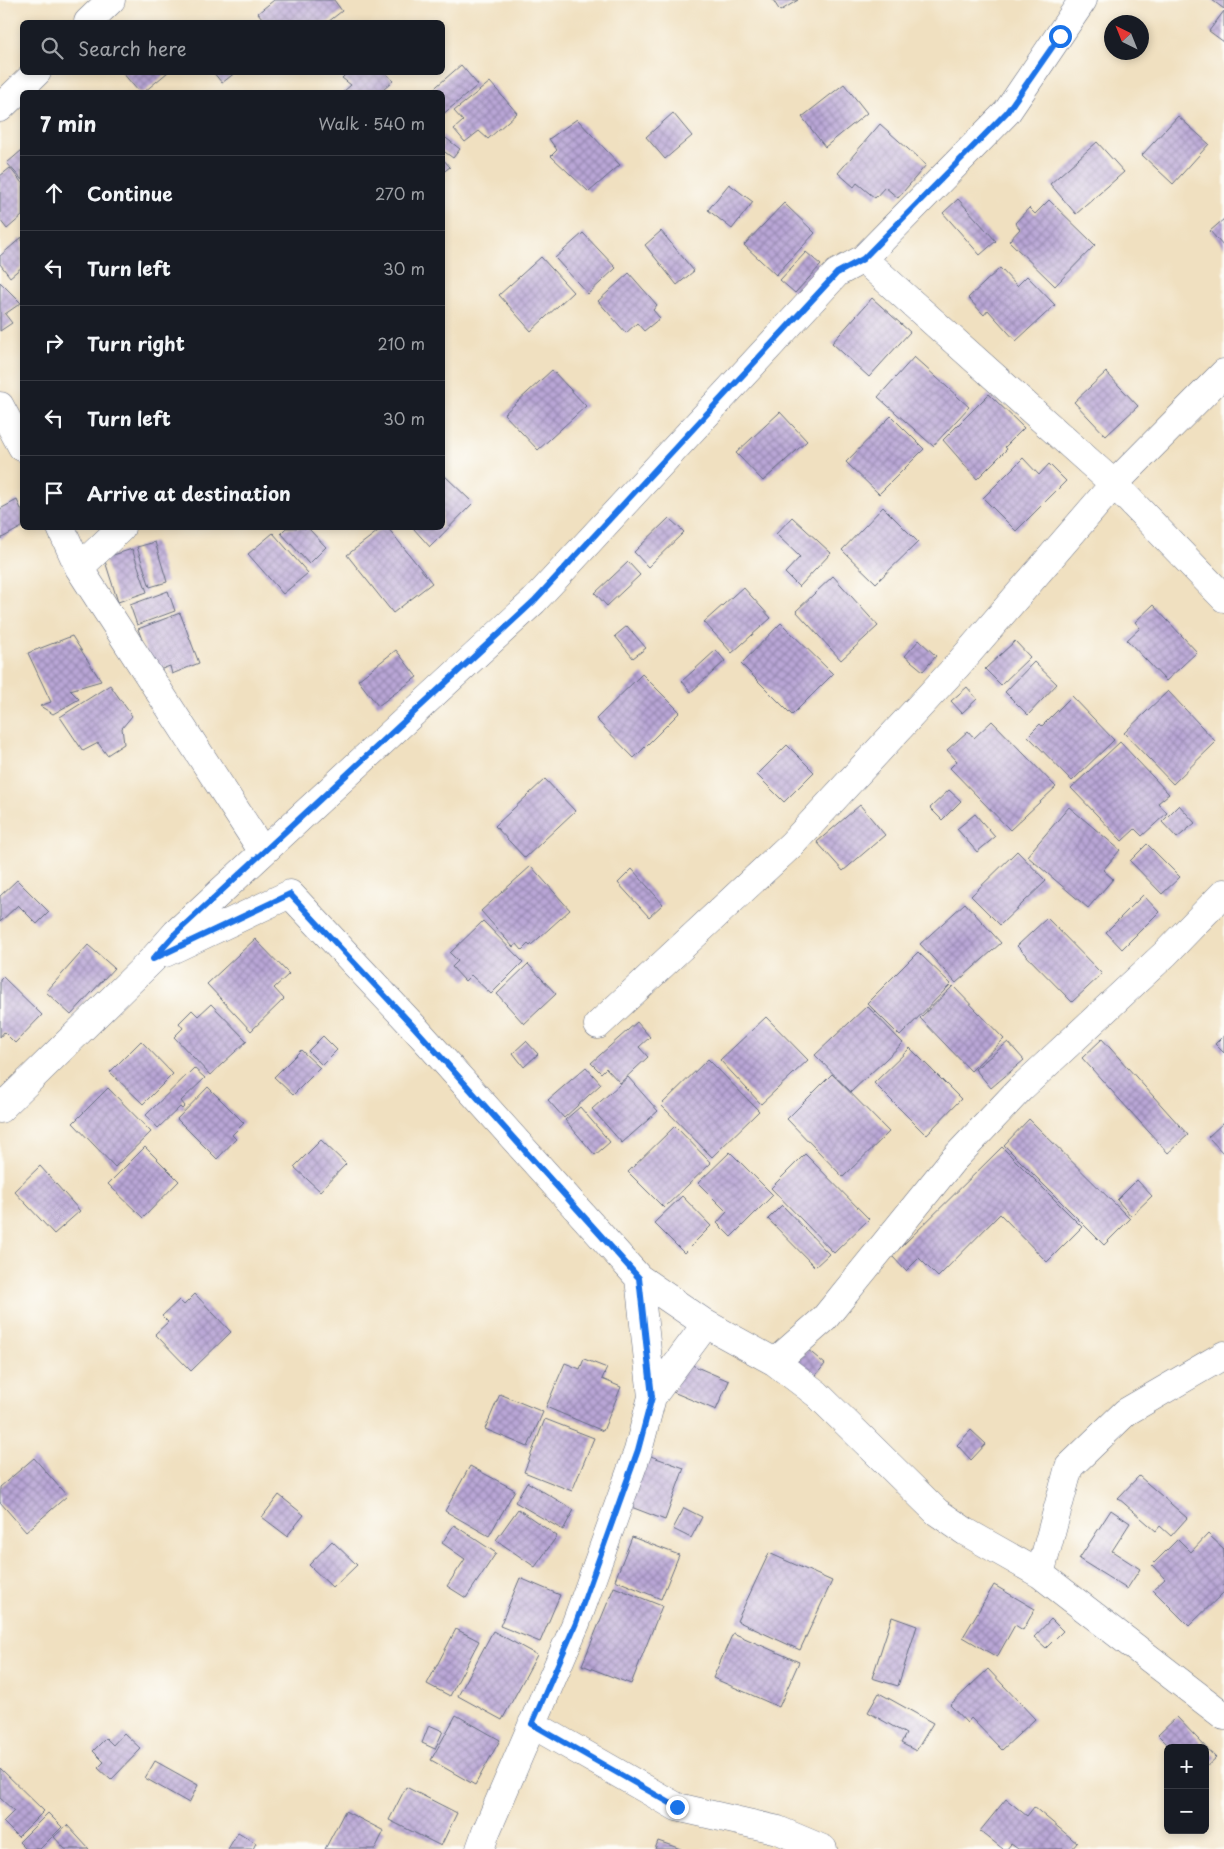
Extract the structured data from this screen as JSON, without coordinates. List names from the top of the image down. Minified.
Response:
{"north":"top left","page":{"search":"Search here","heading":["7 min","Walk · 540 m"],"list":[["Continue","270 m"],["Turn left","30 m"],["Turn right","210 m"],["Turn left","30 m"],"Arrive at destination"],"map_buttons":["+","−"]}}
